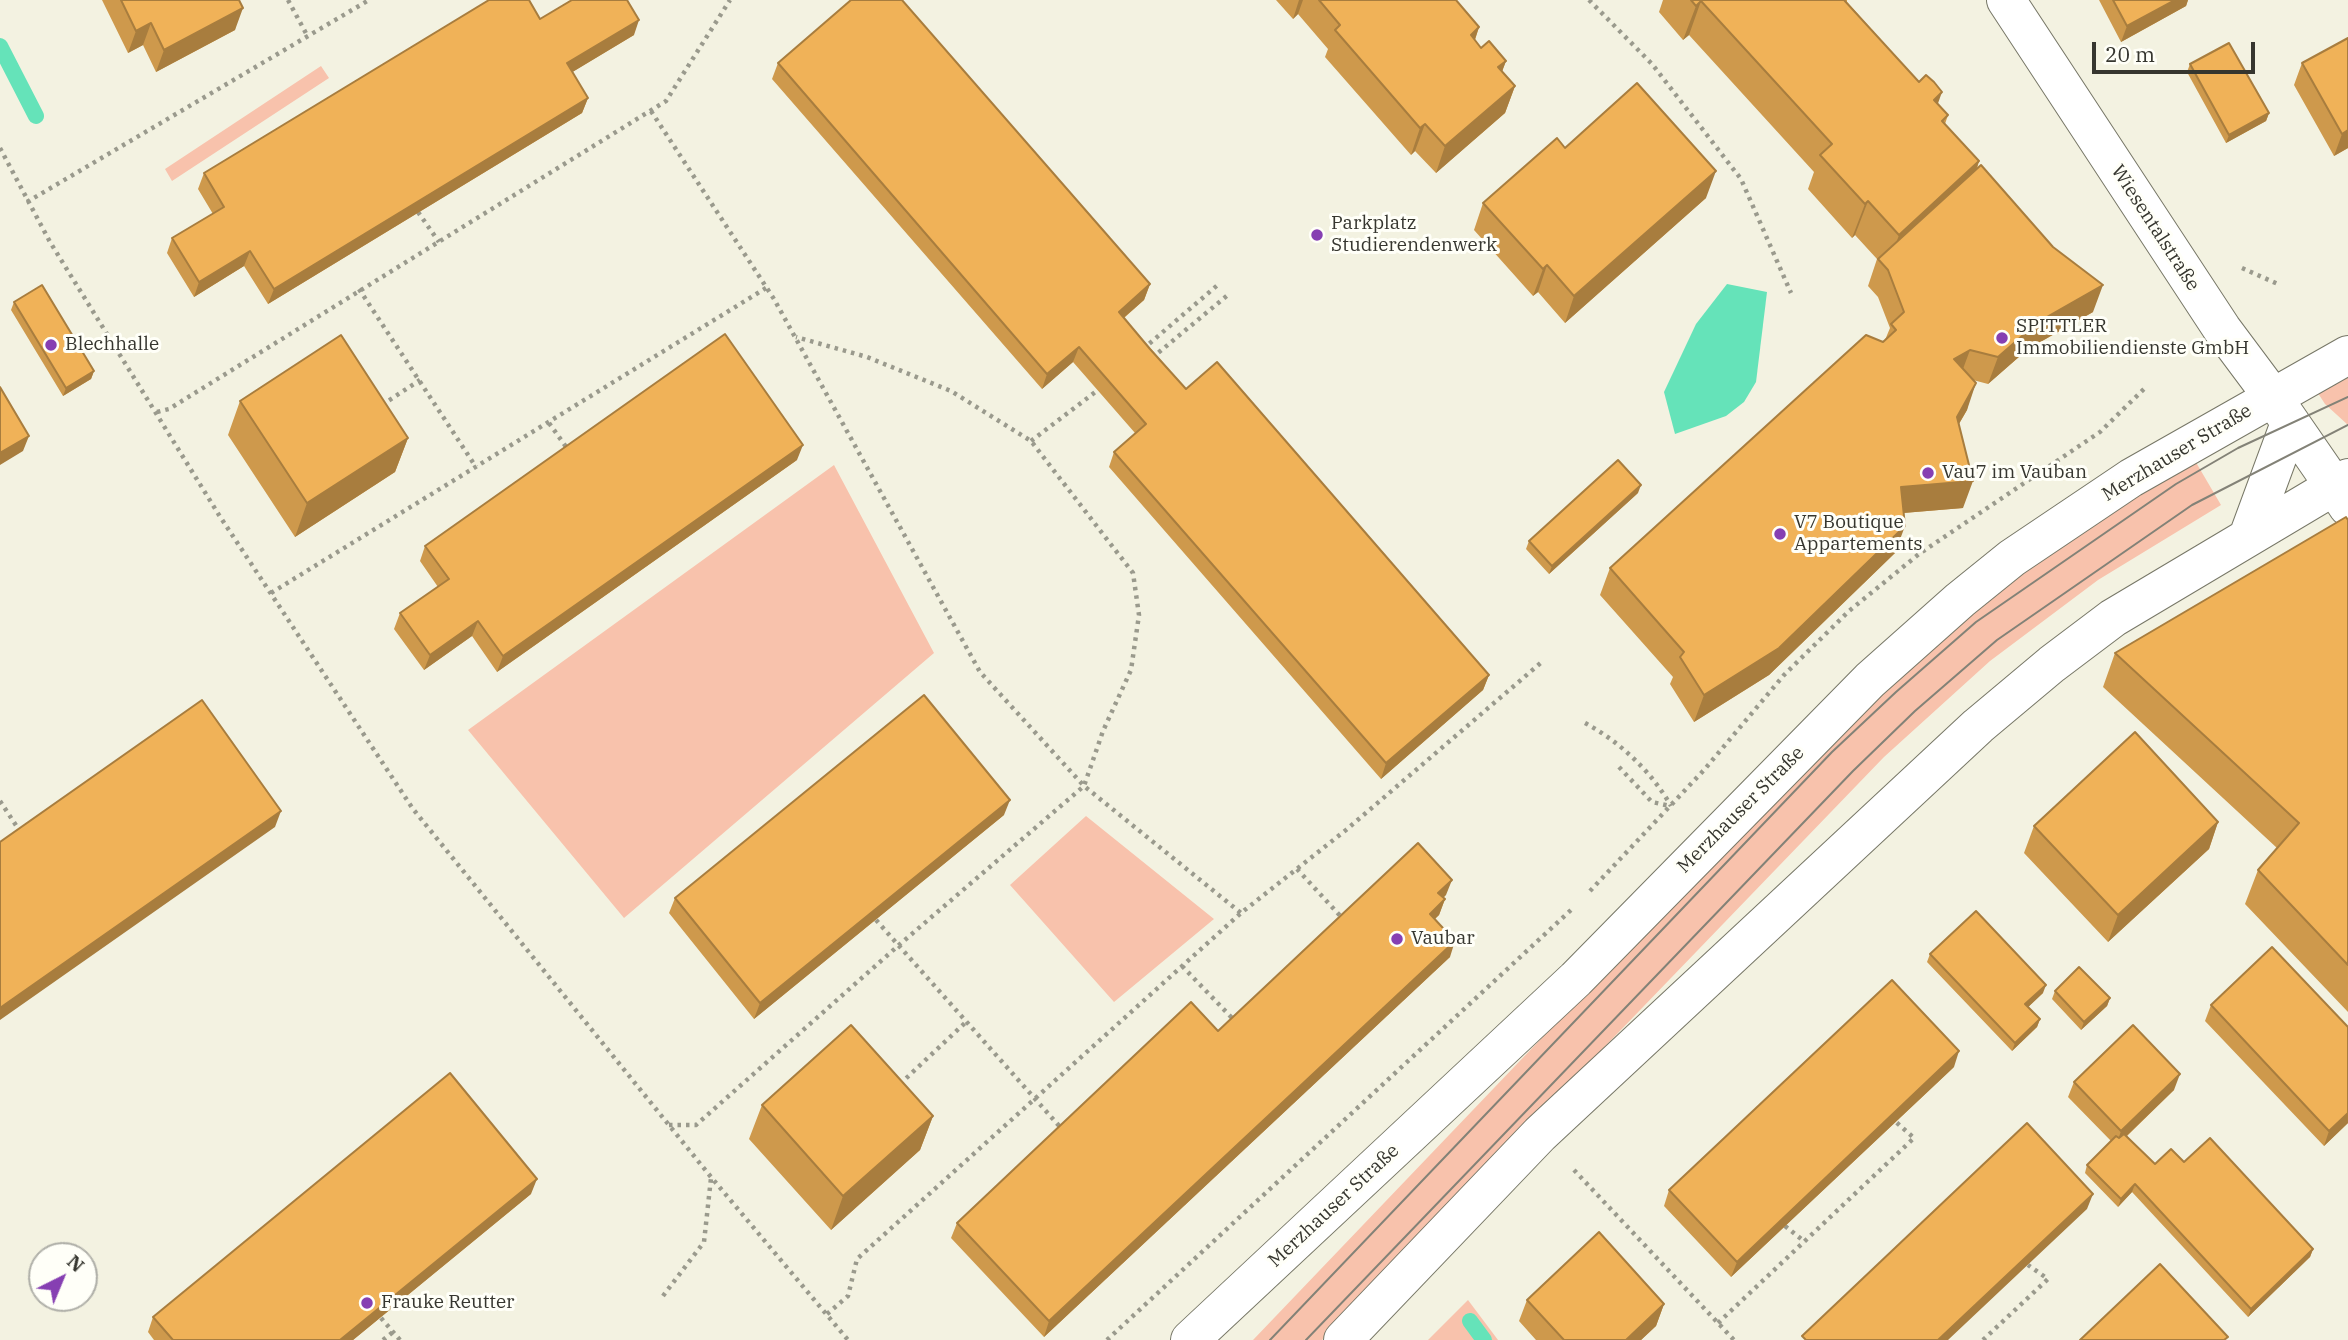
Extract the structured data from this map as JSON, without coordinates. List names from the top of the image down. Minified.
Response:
{"streets":{"main road":["Wiesentalstraße","Merzhauser Straße"]},"crossings":[["Wiesentalstraße","Merzhauser Straße"]],"places":["Parkplatz Studierendenwerk","SPITTLER Immobiliendienste GmbH","Blechhalle","Vau7 im Vauban","V7 Boutique Appartements","Vaubar","Frauke Reutter"],"scale_bar":"20 m","north":"top right"}
